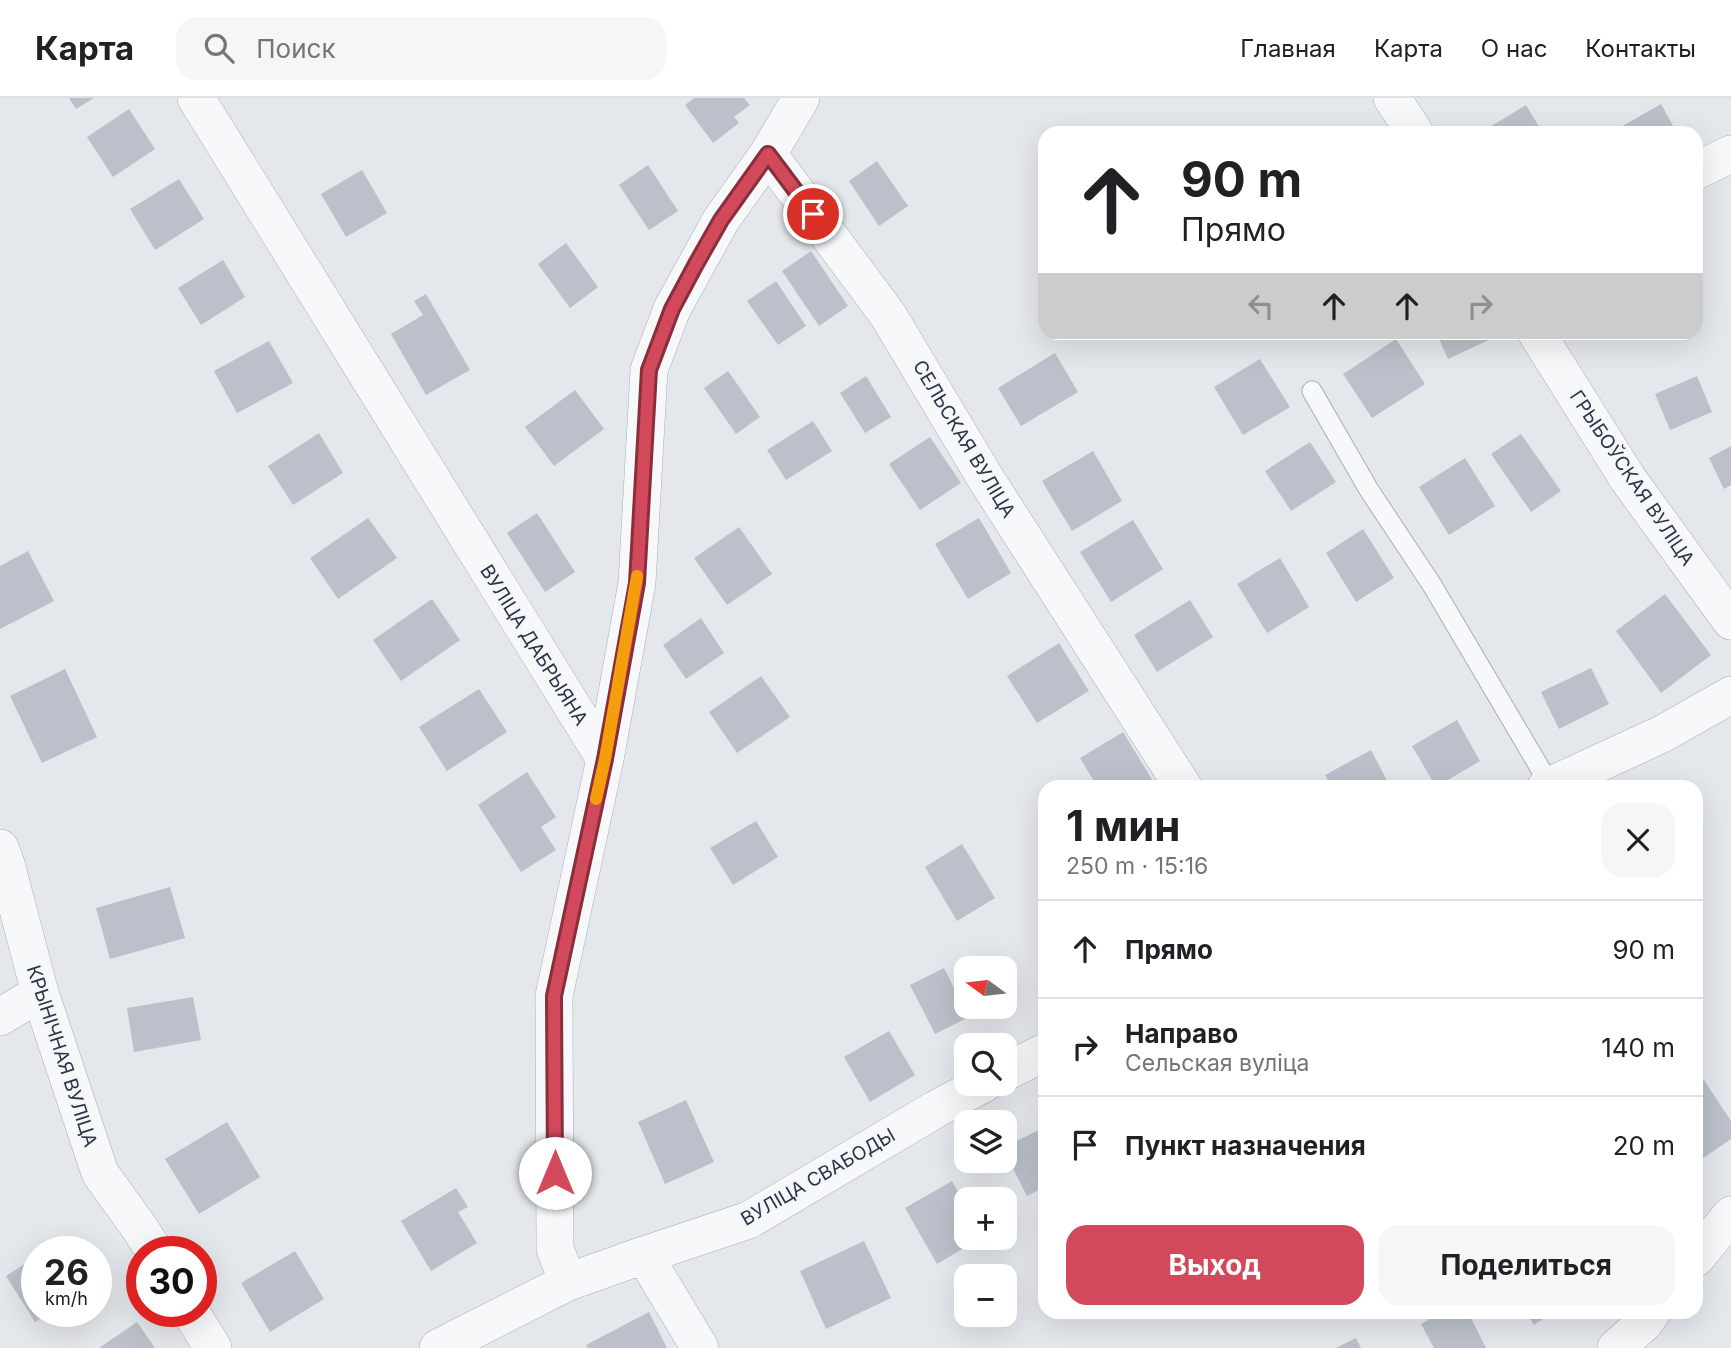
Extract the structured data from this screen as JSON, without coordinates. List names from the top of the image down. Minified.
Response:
{"streets":{"street":["СЕЛЬСКАЯ ВУЛІЦА","ГРЫБОЎСКАЯ ВУЛІЦА","ВУЛІЦА ДАБРЫЯНА","КРЫНІЧНАЯ ВУЛІЦА","ВУЛІЦА СВАБОДЫ"]},"north":"left","page":{"header":"Карта","search":"Поиск","nav":["Главная","Карта","О нас","Контакты"],"turn":["90 m","Прямо"],"heading":["1 мин","250 m · 15:16"],"list":[{"name":"Прямо","value":"90 m"},{"name":"Направо","note":"Сельская вуліца","value":"140 m"},{"name":"Пункт назначения","value":"20 m"}],"map_buttons":["+","−"],"buttons":["Выход","Поделиться"],"speed":"26 km/h","limit":"30"}}
